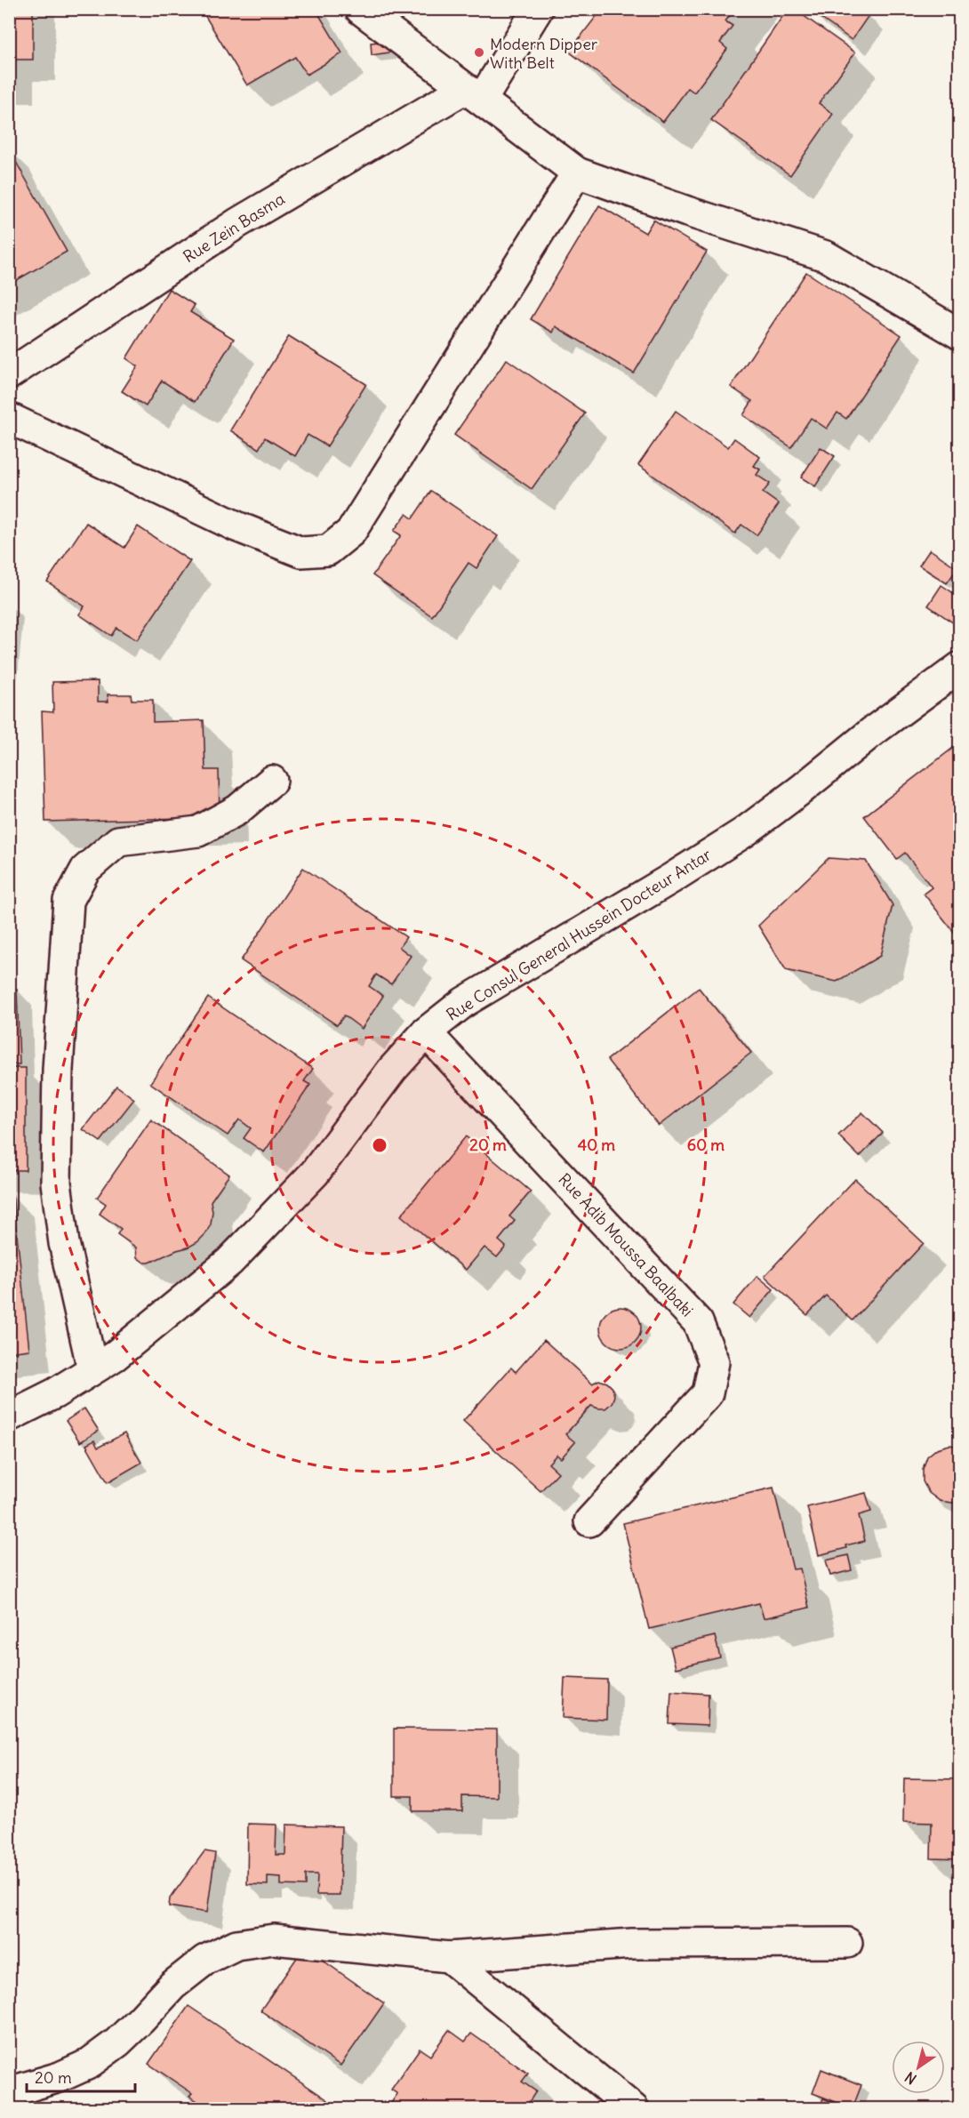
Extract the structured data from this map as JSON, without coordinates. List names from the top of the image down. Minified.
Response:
{"streets":{"street":["Rue Zein Basma","Rue Consul General Hussein Docteur Antar","Rue Adib Moussa Baalbaki"]},"crossings":[["Rue Consul General Hussein Docteur Antar","Rue Adib Moussa Baalbaki"]],"places":["Modern Dipper With Belt"],"scale_bar":"20 m","north":"bottom left","rings":["20 m","40 m","60 m"]}
